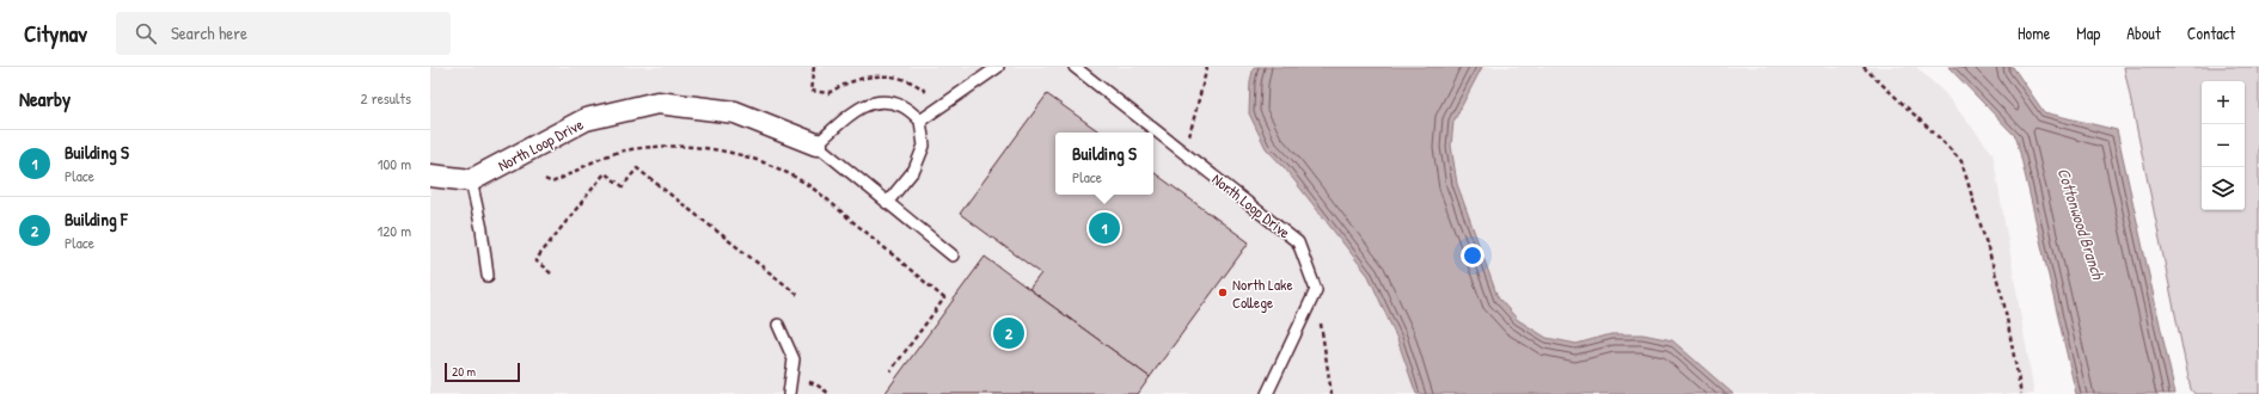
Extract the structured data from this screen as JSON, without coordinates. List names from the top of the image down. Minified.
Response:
{"streets":{"street":["North Loop Drive"]},"water":["Cottonwood Branch"],"places":["North Lake College"],"scale_bar":"20 m","page":{"header":"Citynav","search":"Search here","nav":["Home","Map","About","Contact"],"heading":["Nearby","2 results"],"map_buttons":["+","−"],"list":[{"mark":"1","name":"Building S","note":"Place","value":"100 m"},{"mark":"2","name":"Building F","note":"Place","value":"120 m"}],"popup":["Building S","Place"],"pins":["1","2"],"scale":"20 m"}}
